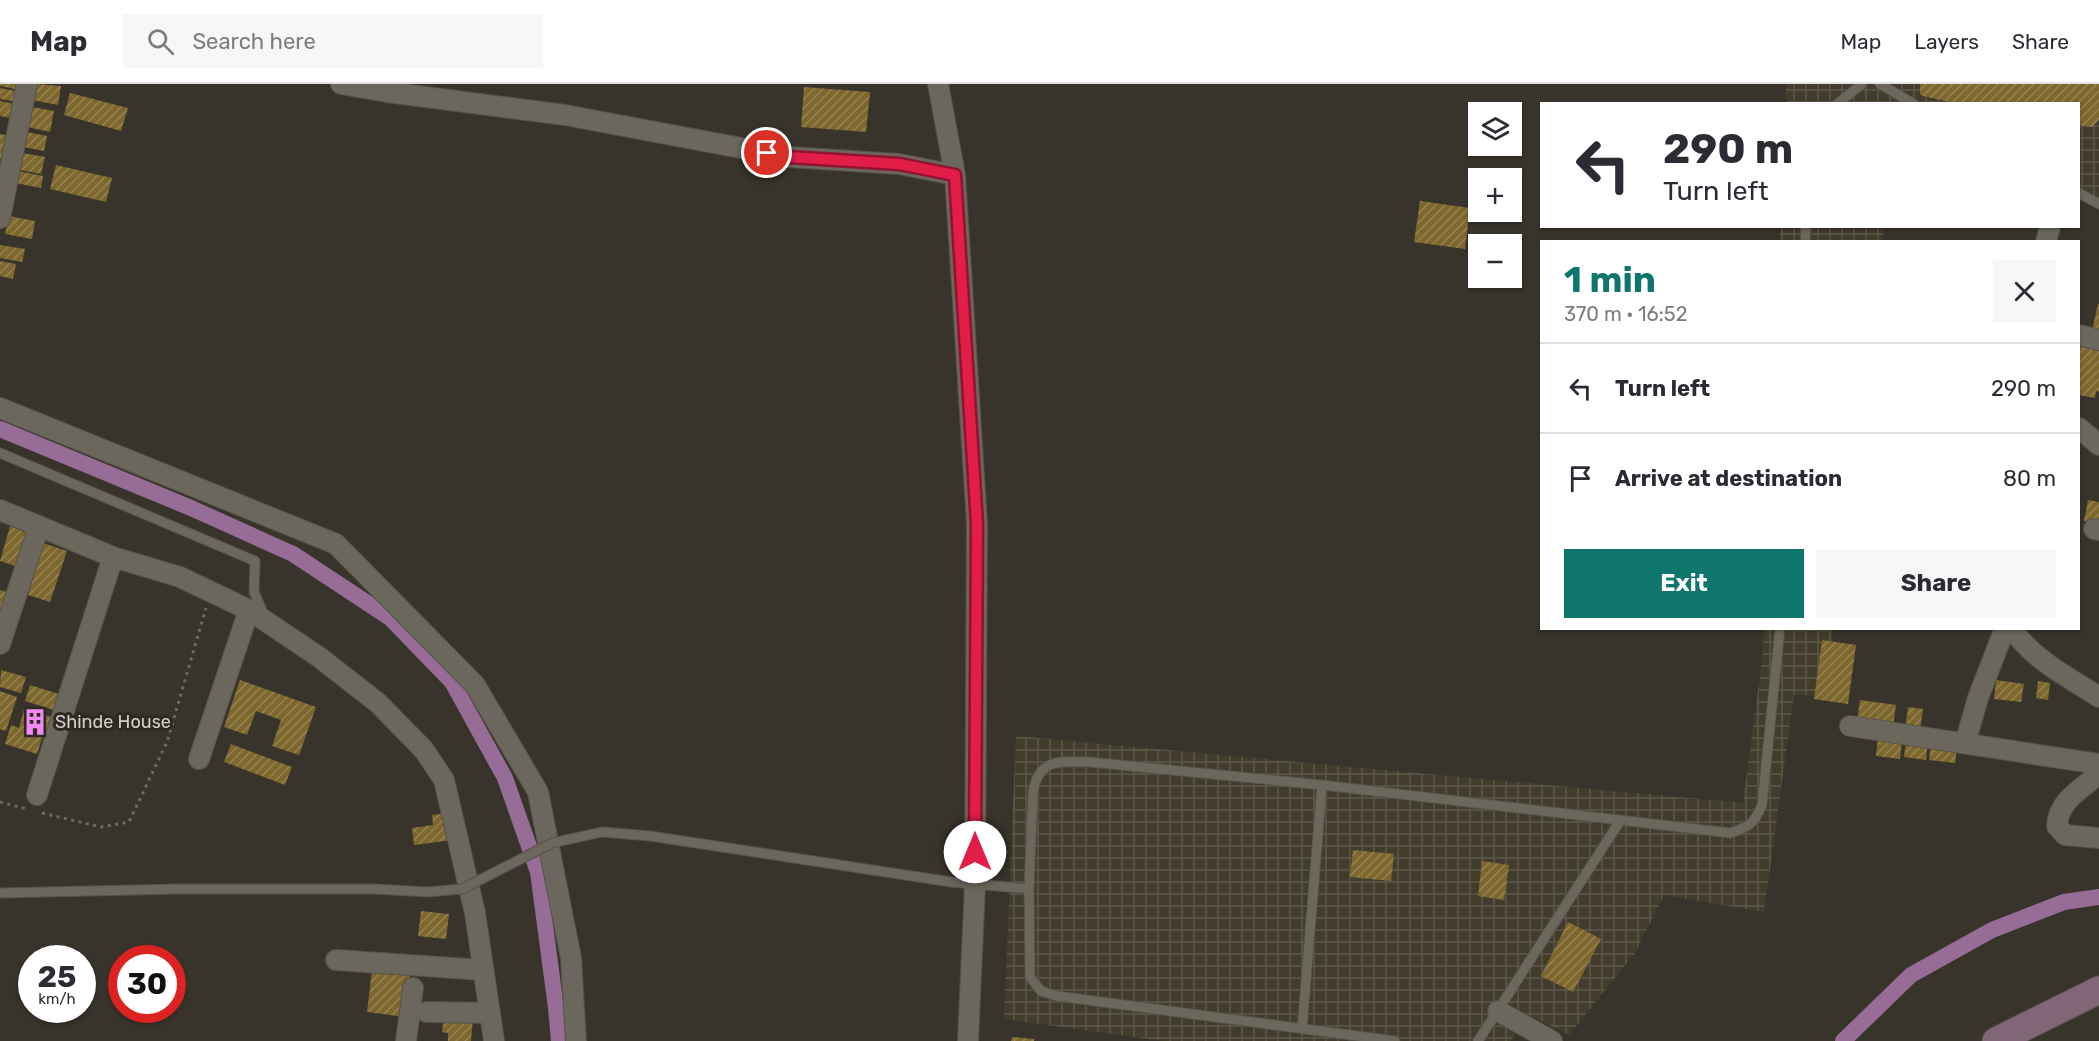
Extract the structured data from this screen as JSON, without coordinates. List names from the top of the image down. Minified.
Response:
{"places":{"building":["Shinde House"]},"page":{"header":"Map","search":"Search here","nav":["Map","Layers","Share"],"map_buttons":["+","−"],"turn":["290 m","Turn left"],"heading":["1 min","370 m · 16:52"],"list":[{"name":"Turn left","value":"290 m"},{"name":"Arrive at destination","value":"80 m"}],"buttons":["Exit","Share"],"speed":"25 km/h","limit":"30"}}
